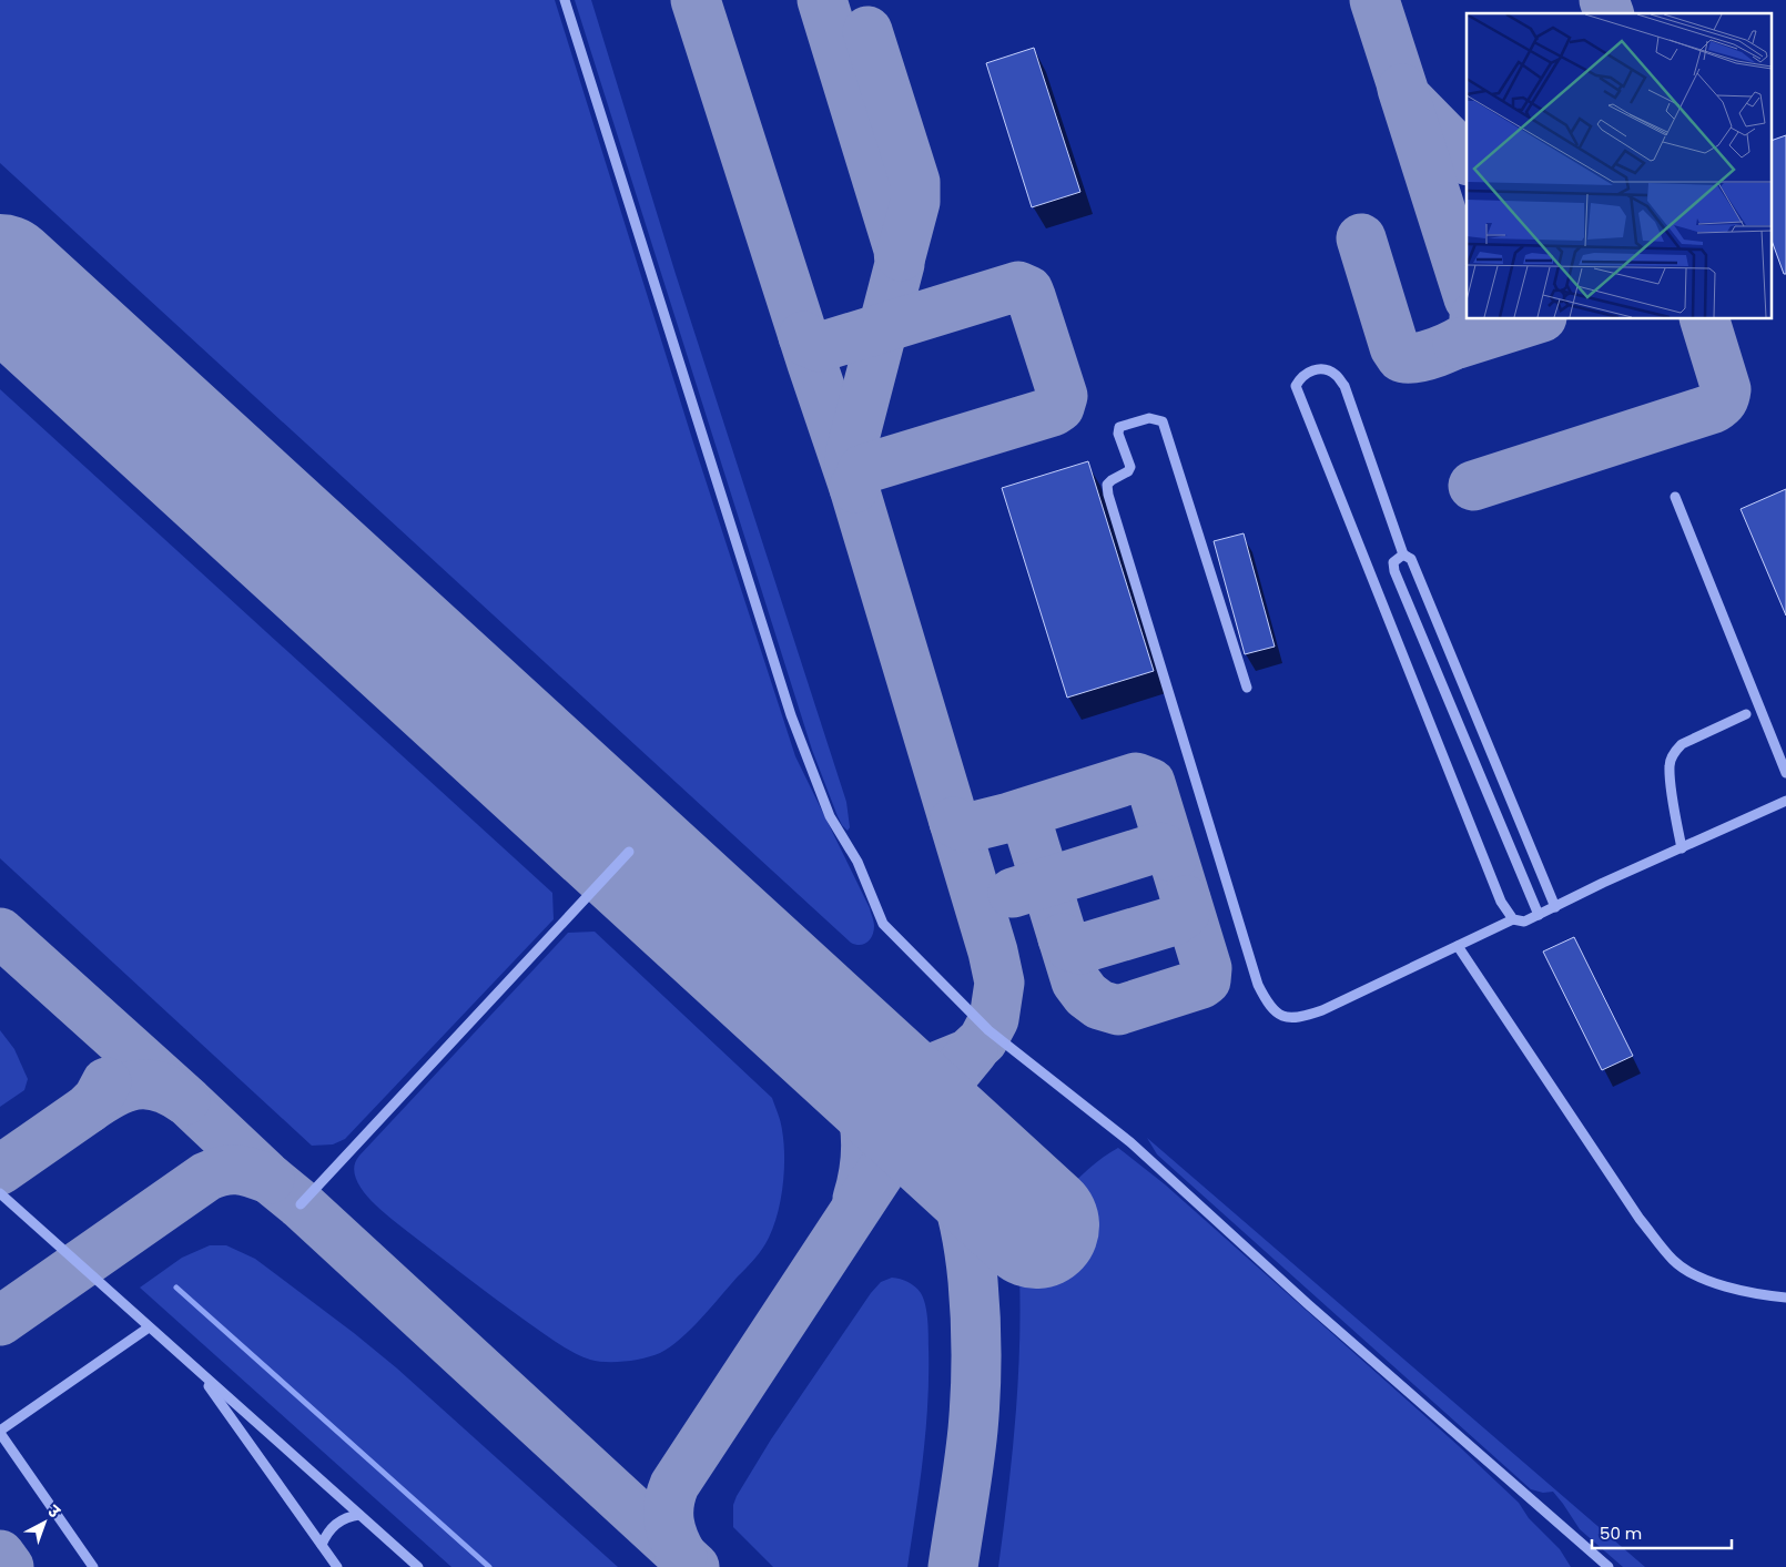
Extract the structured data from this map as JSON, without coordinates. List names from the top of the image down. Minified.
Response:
{"scale_bar":"50 m","north":"top right"}
